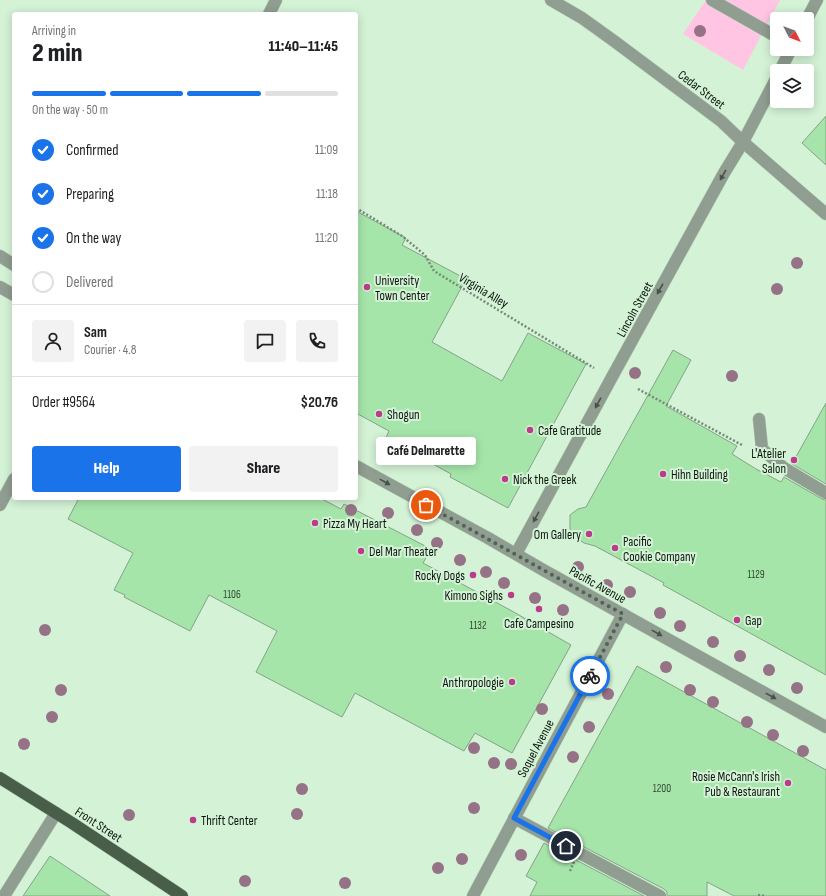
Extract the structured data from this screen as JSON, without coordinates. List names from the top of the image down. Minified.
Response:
{"streets":{"main road":["Front Street"],"street":["Cedar Street","Lincoln Street","Pacific Avenue","Soquel Avenue"],"path":["Virginia Alley"]},"crossings":[["Cedar Street","Lincoln Street"],["Virginia Alley","Lincoln Street"],["Lincoln Street","Pacific Avenue"],["Pacific Avenue","Soquel Avenue"]],"one_way":["Lincoln Street","Pacific Avenue"],"places":["University Town Center","Shogun","Cafe Gratitude","L'Atelier Salon","Hihn Building","Nick the Greek","Café Delmarette","Pizza My Heart","Om Gallery","Pacific Cookie Company","Del Mar Theater","Rocky Dogs","Kimono Sighs","Cafe Campesino","Gap","Anthropologie","Rosie McCann's Irish Pub & Restaurant","Thrift Center"],"house_numbers":["1129","1106","1132","1200"],"north":"bottom right","page":{"heading":["2 min","Arriving in","11:40–11:45"],"panel":["Sam","Courier · 4.8","Order #9564","$20.76"],"bar":"On the way · 50 m","list":[["Confirmed","11:09"],["Preparing","11:18"],["On the way","11:20"],"Delivered"],"bubble":"Café Delmarette","buttons":["Help","Share"]}}
